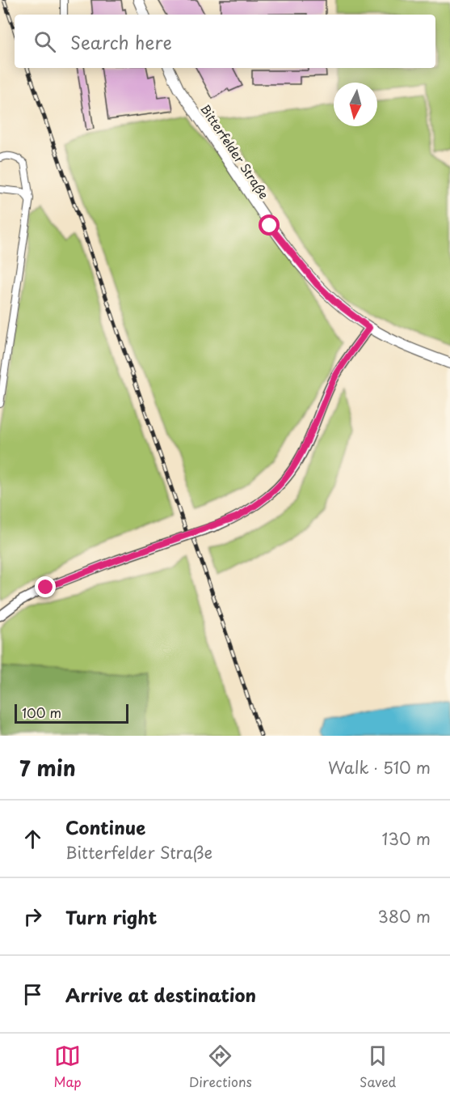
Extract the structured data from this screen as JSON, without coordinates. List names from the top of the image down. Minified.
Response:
{"streets":{"main road":["Bitterfelder Straße"]},"scale_bar":"100 m","north":"bottom","page":{"search":"Search here","scale":"100 m","heading":["7 min","Walk · 510 m"],"list":[["Continue","Bitterfelder Straße","130 m"],["Turn right","380 m"],"Arrive at destination"],"nav":["Map","Directions","Saved"]}}
